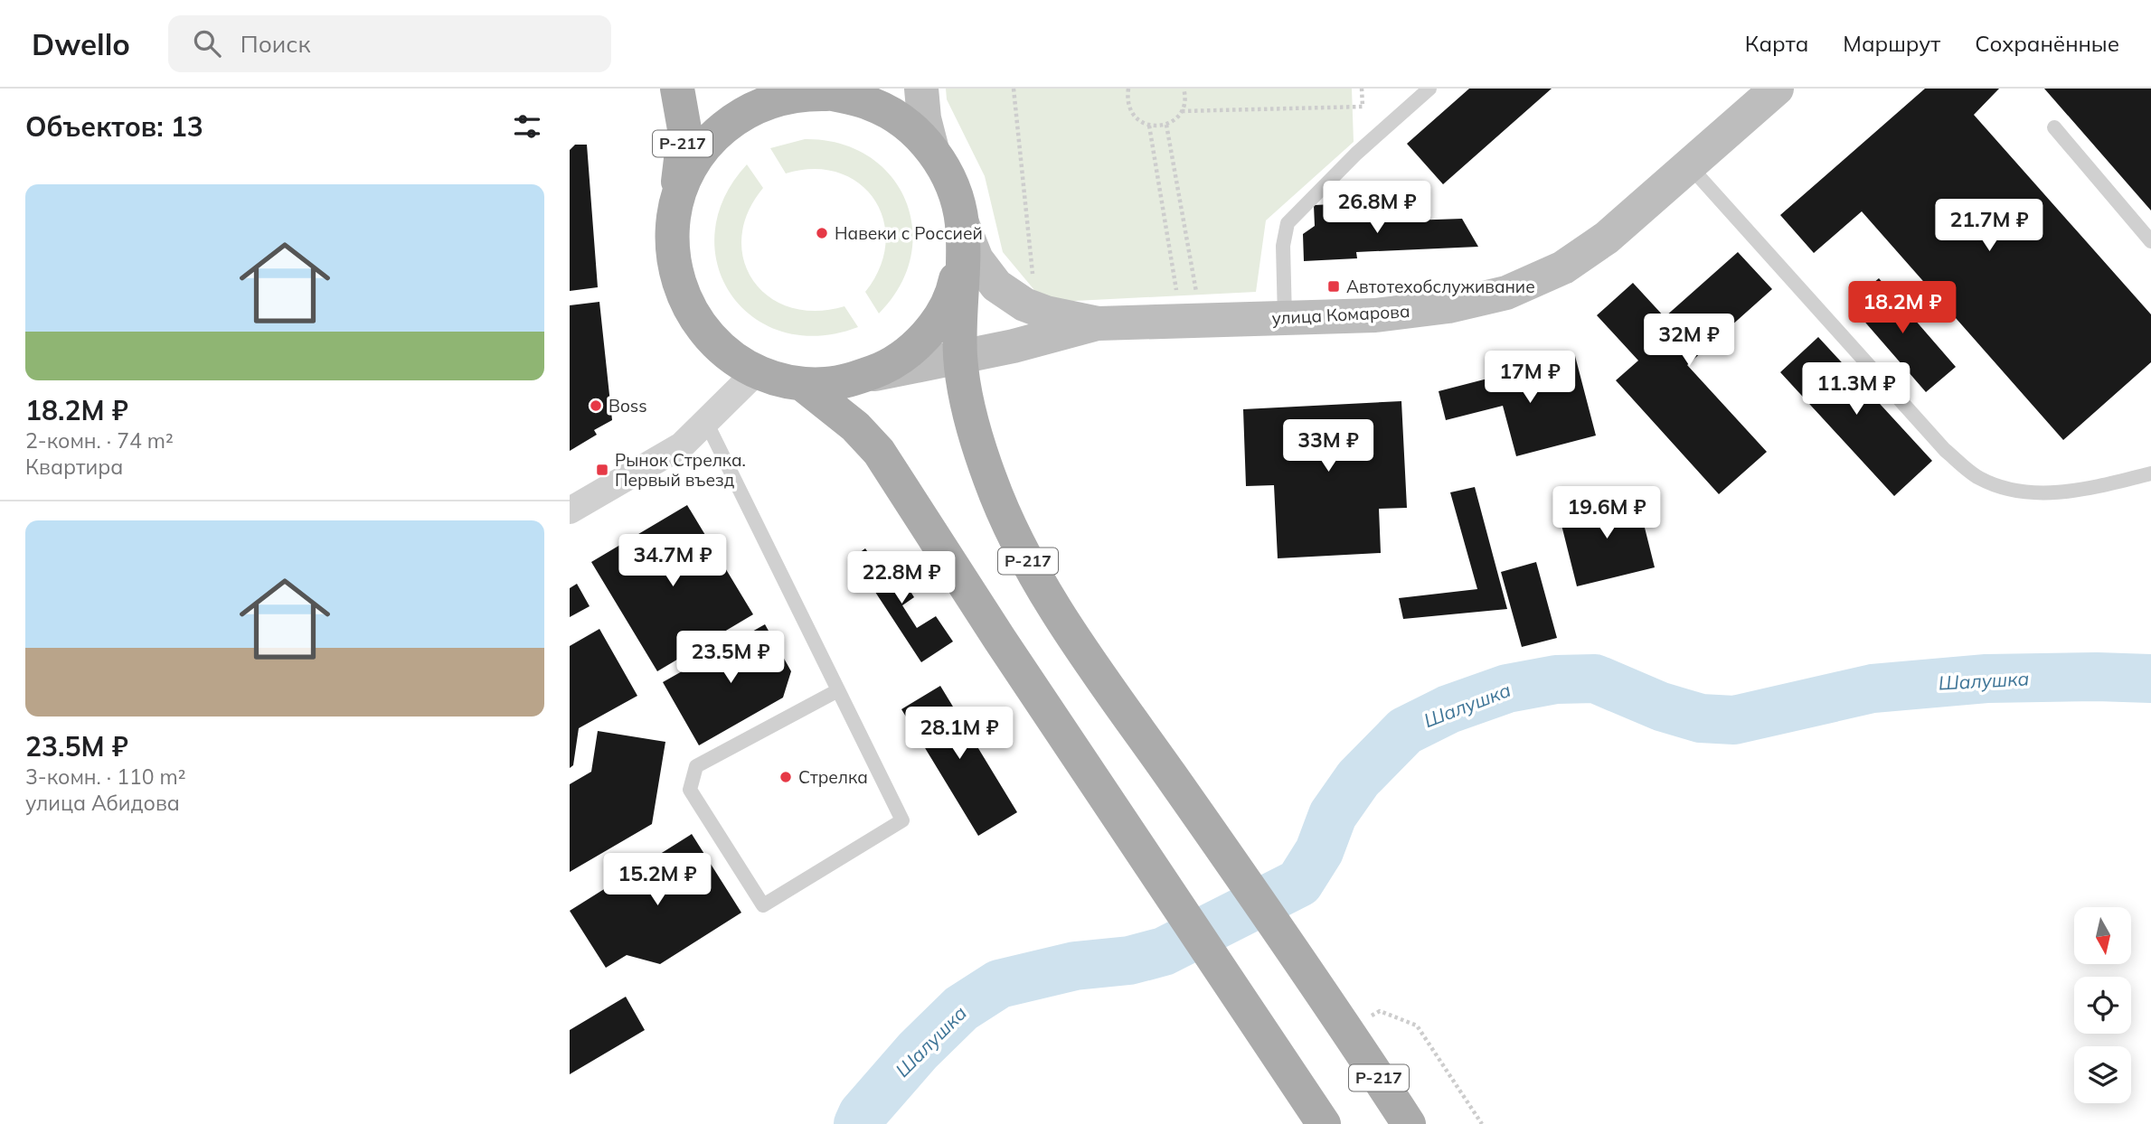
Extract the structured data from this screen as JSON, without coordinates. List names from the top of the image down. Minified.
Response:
{"streets":{"main road":["Р-217","улица Комарова"]},"water":["Шалушка"],"places":{"other":["Навеки с Россией","Boss","Стрелка"],"transit":["Автотехобслуживание","Рынок Стрелка. Первый въезд"]},"north":"bottom","page":{"header":"Dwello","search":"Поиск","nav":["Карта","Маршрут","Сохранённые"],"heading":"Объектов: 13","list":[{"name":"18.2M ₽","note":"2-комн. · 74 m² · Квартира"},{"name":"23.5M ₽","note":"3-комн. · 110 m² · улица Абидова"}],"price":["26.8M ₽","21.7M ₽","18.2M ₽","32M ₽","17M ₽","11.3M ₽","33M ₽","19.6M ₽","34.7M ₽","22.8M ₽","23.5M ₽","28.1M ₽","15.2M ₽"]}}
